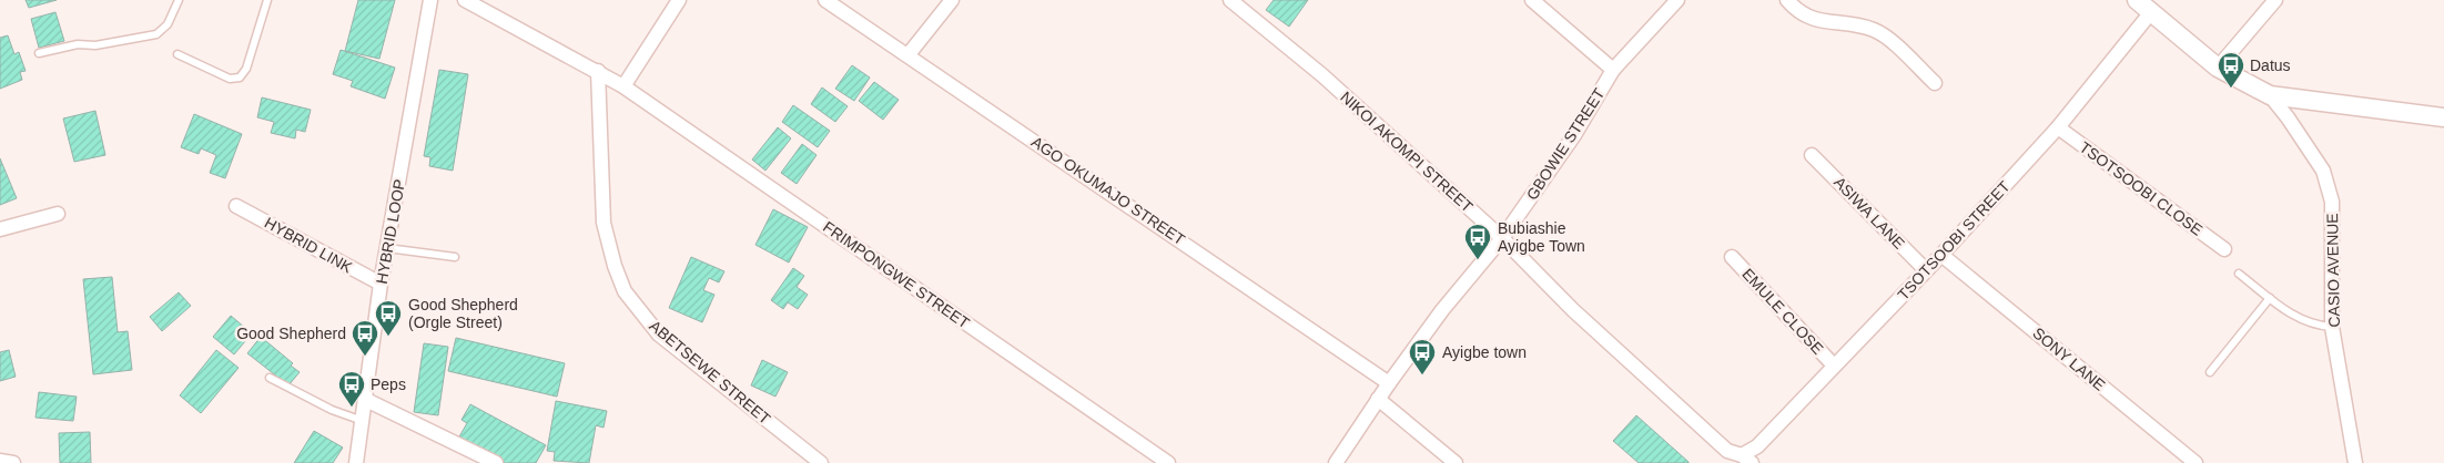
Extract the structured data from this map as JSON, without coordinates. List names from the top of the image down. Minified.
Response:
{"streets":{"street":["GBOWIE STREET","NIKOI AKOMPI STREET","TSOTSOOBI CLOSE","AGO OKUMAJO STREET","ASIWA LANE","HYBRID LOOP","TSOTSOOBI STREET","HYBRID LINK","CASIO AVENUE","FRIMPONGWE STREET","EMULE CLOSE","SONY LANE","ABETSEWE STREET"]},"crossings":[["GBOWIE STREET","NIKOI AKOMPI STREET"],["GBOWIE STREET","AGO OKUMAJO STREET"],["NIKOI AKOMPI STREET","TSOTSOOBI STREET"],["TSOTSOOBI CLOSE","TSOTSOOBI STREET"],["ASIWA LANE","TSOTSOOBI STREET"],["HYBRID LOOP","HYBRID LINK"],["TSOTSOOBI STREET","EMULE CLOSE"],["TSOTSOOBI STREET","SONY LANE"],["FRIMPONGWE STREET","ABETSEWE STREET"]],"places":{"bus stop":["Datus","Bubiashie Ayigbe Town","Good Shepherd (Orgle Street)","Good Shepherd","Ayigbe town","Peps"]}}
